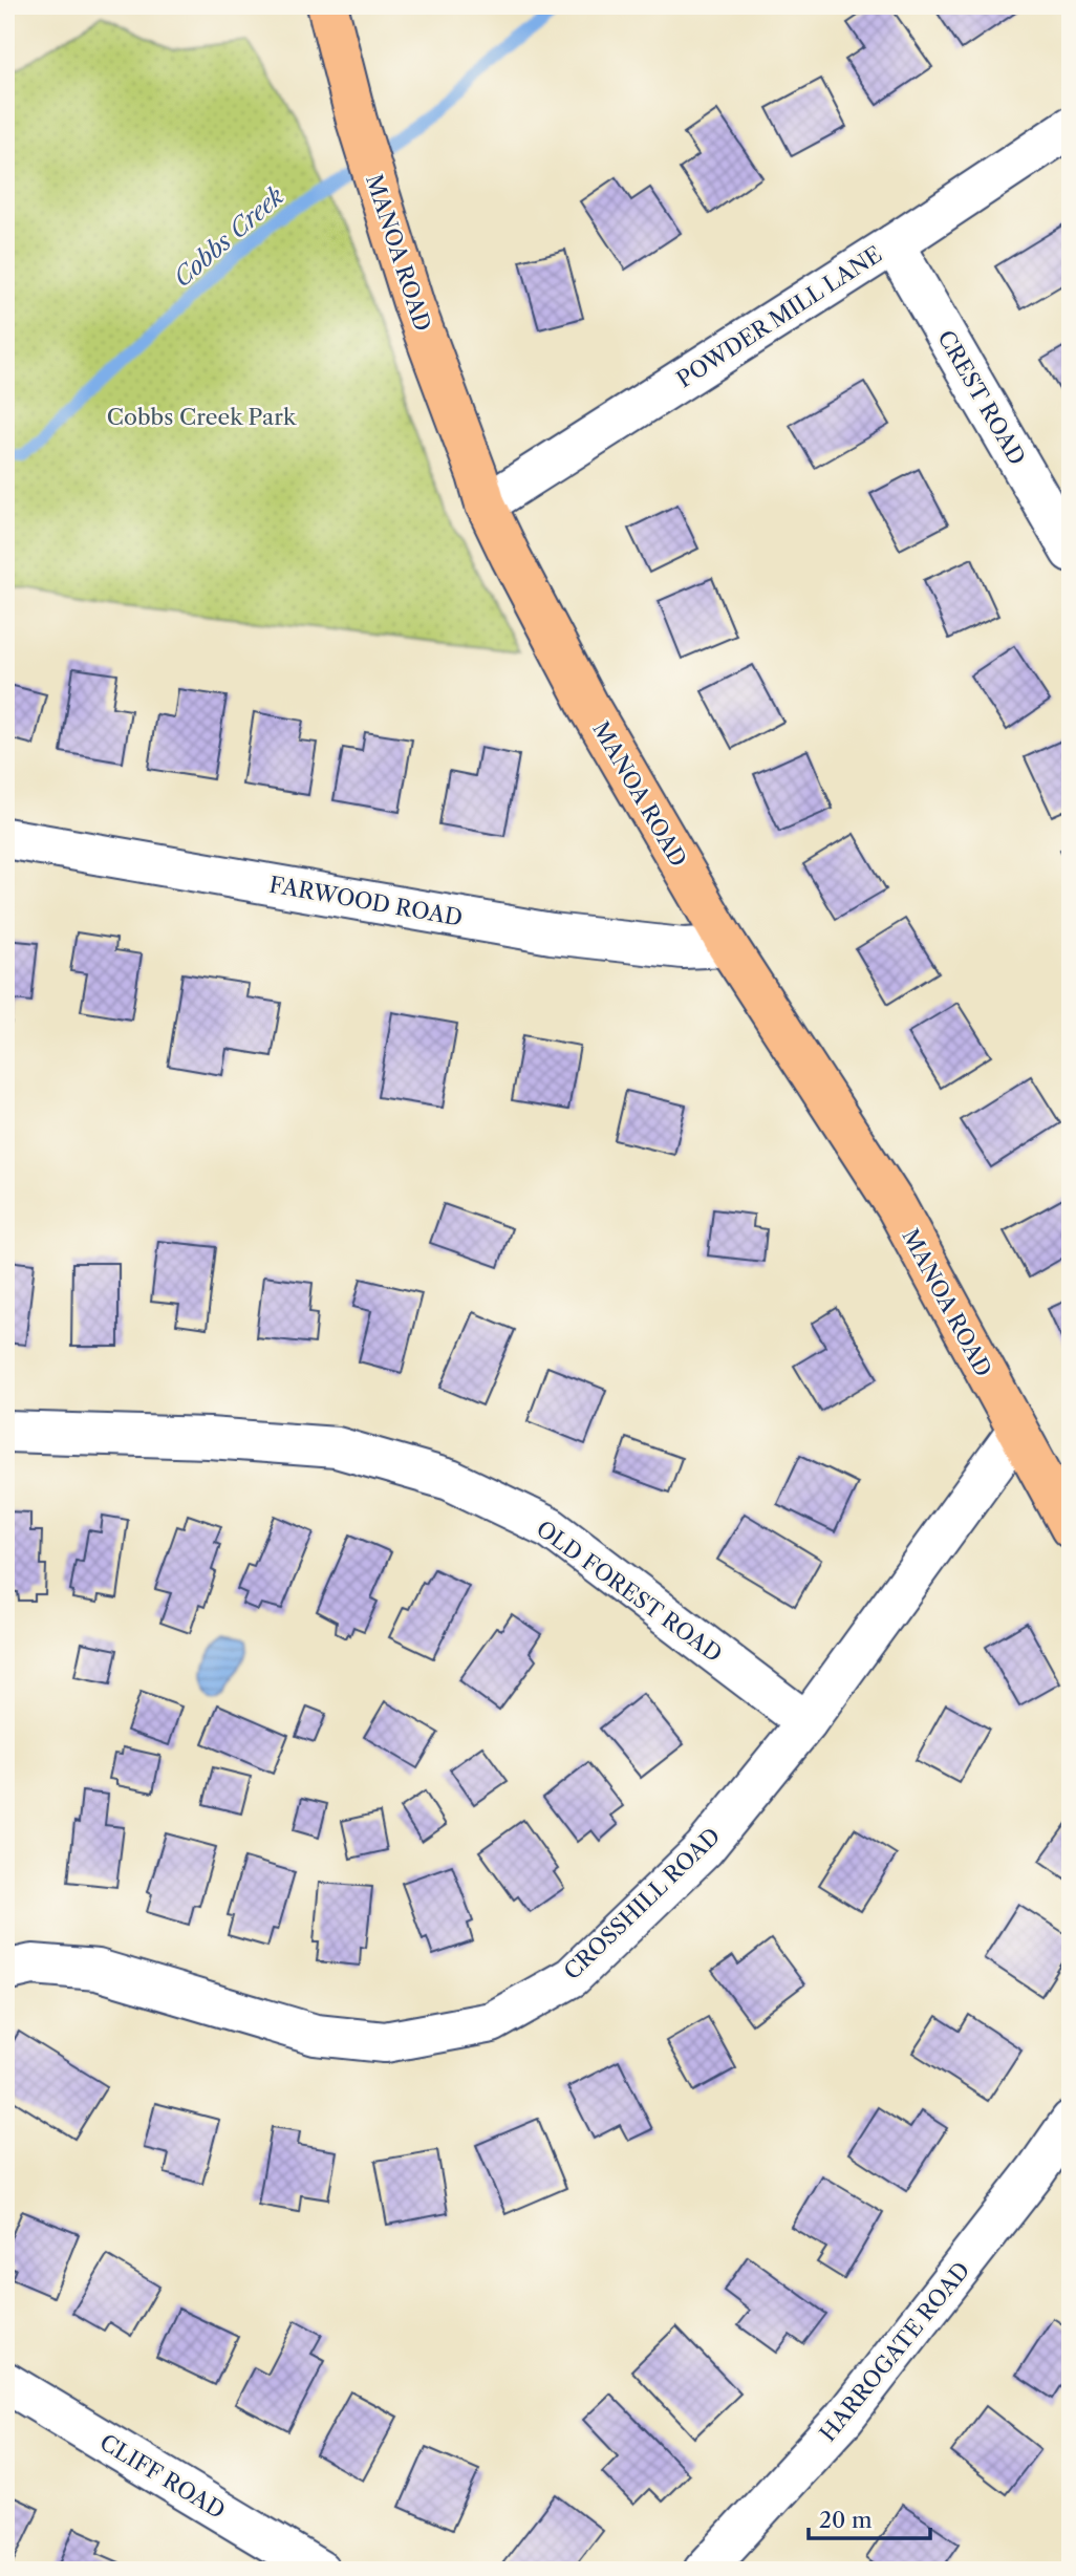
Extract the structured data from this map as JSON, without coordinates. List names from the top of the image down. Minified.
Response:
{"streets":{"main road":["MANOA ROAD"],"street":["POWDER MILL LANE","CREST ROAD","FARWOOD ROAD","OLD FOREST ROAD","CROSSHILL ROAD","HARROGATE ROAD","CLIFF ROAD"]},"crossings":[["MANOA ROAD","POWDER MILL LANE"],["MANOA ROAD","FARWOOD ROAD"],["MANOA ROAD","CROSSHILL ROAD"],["POWDER MILL LANE","CREST ROAD"],["OLD FOREST ROAD","CROSSHILL ROAD"]],"water":["Cobbs Creek"],"parks":["Cobbs Creek Park"],"scale_bar":"20 m"}
